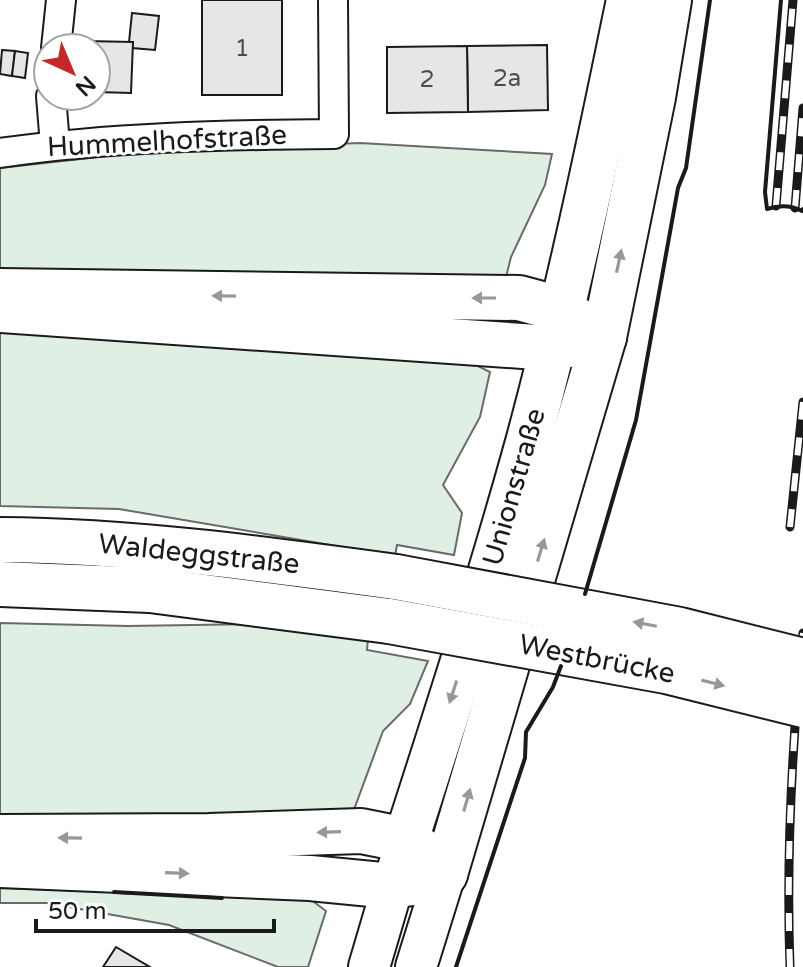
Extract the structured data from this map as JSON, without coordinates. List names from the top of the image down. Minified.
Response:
{"streets":{"main road":["Unionstraße","Waldeggstraße","Westbrücke"],"street":["Hummelhofstraße"]},"crossings":[["Waldeggstraße","Westbrücke"]],"house_numbers":["1","2a","2"],"scale_bar":"50 m","north":"bottom right"}
